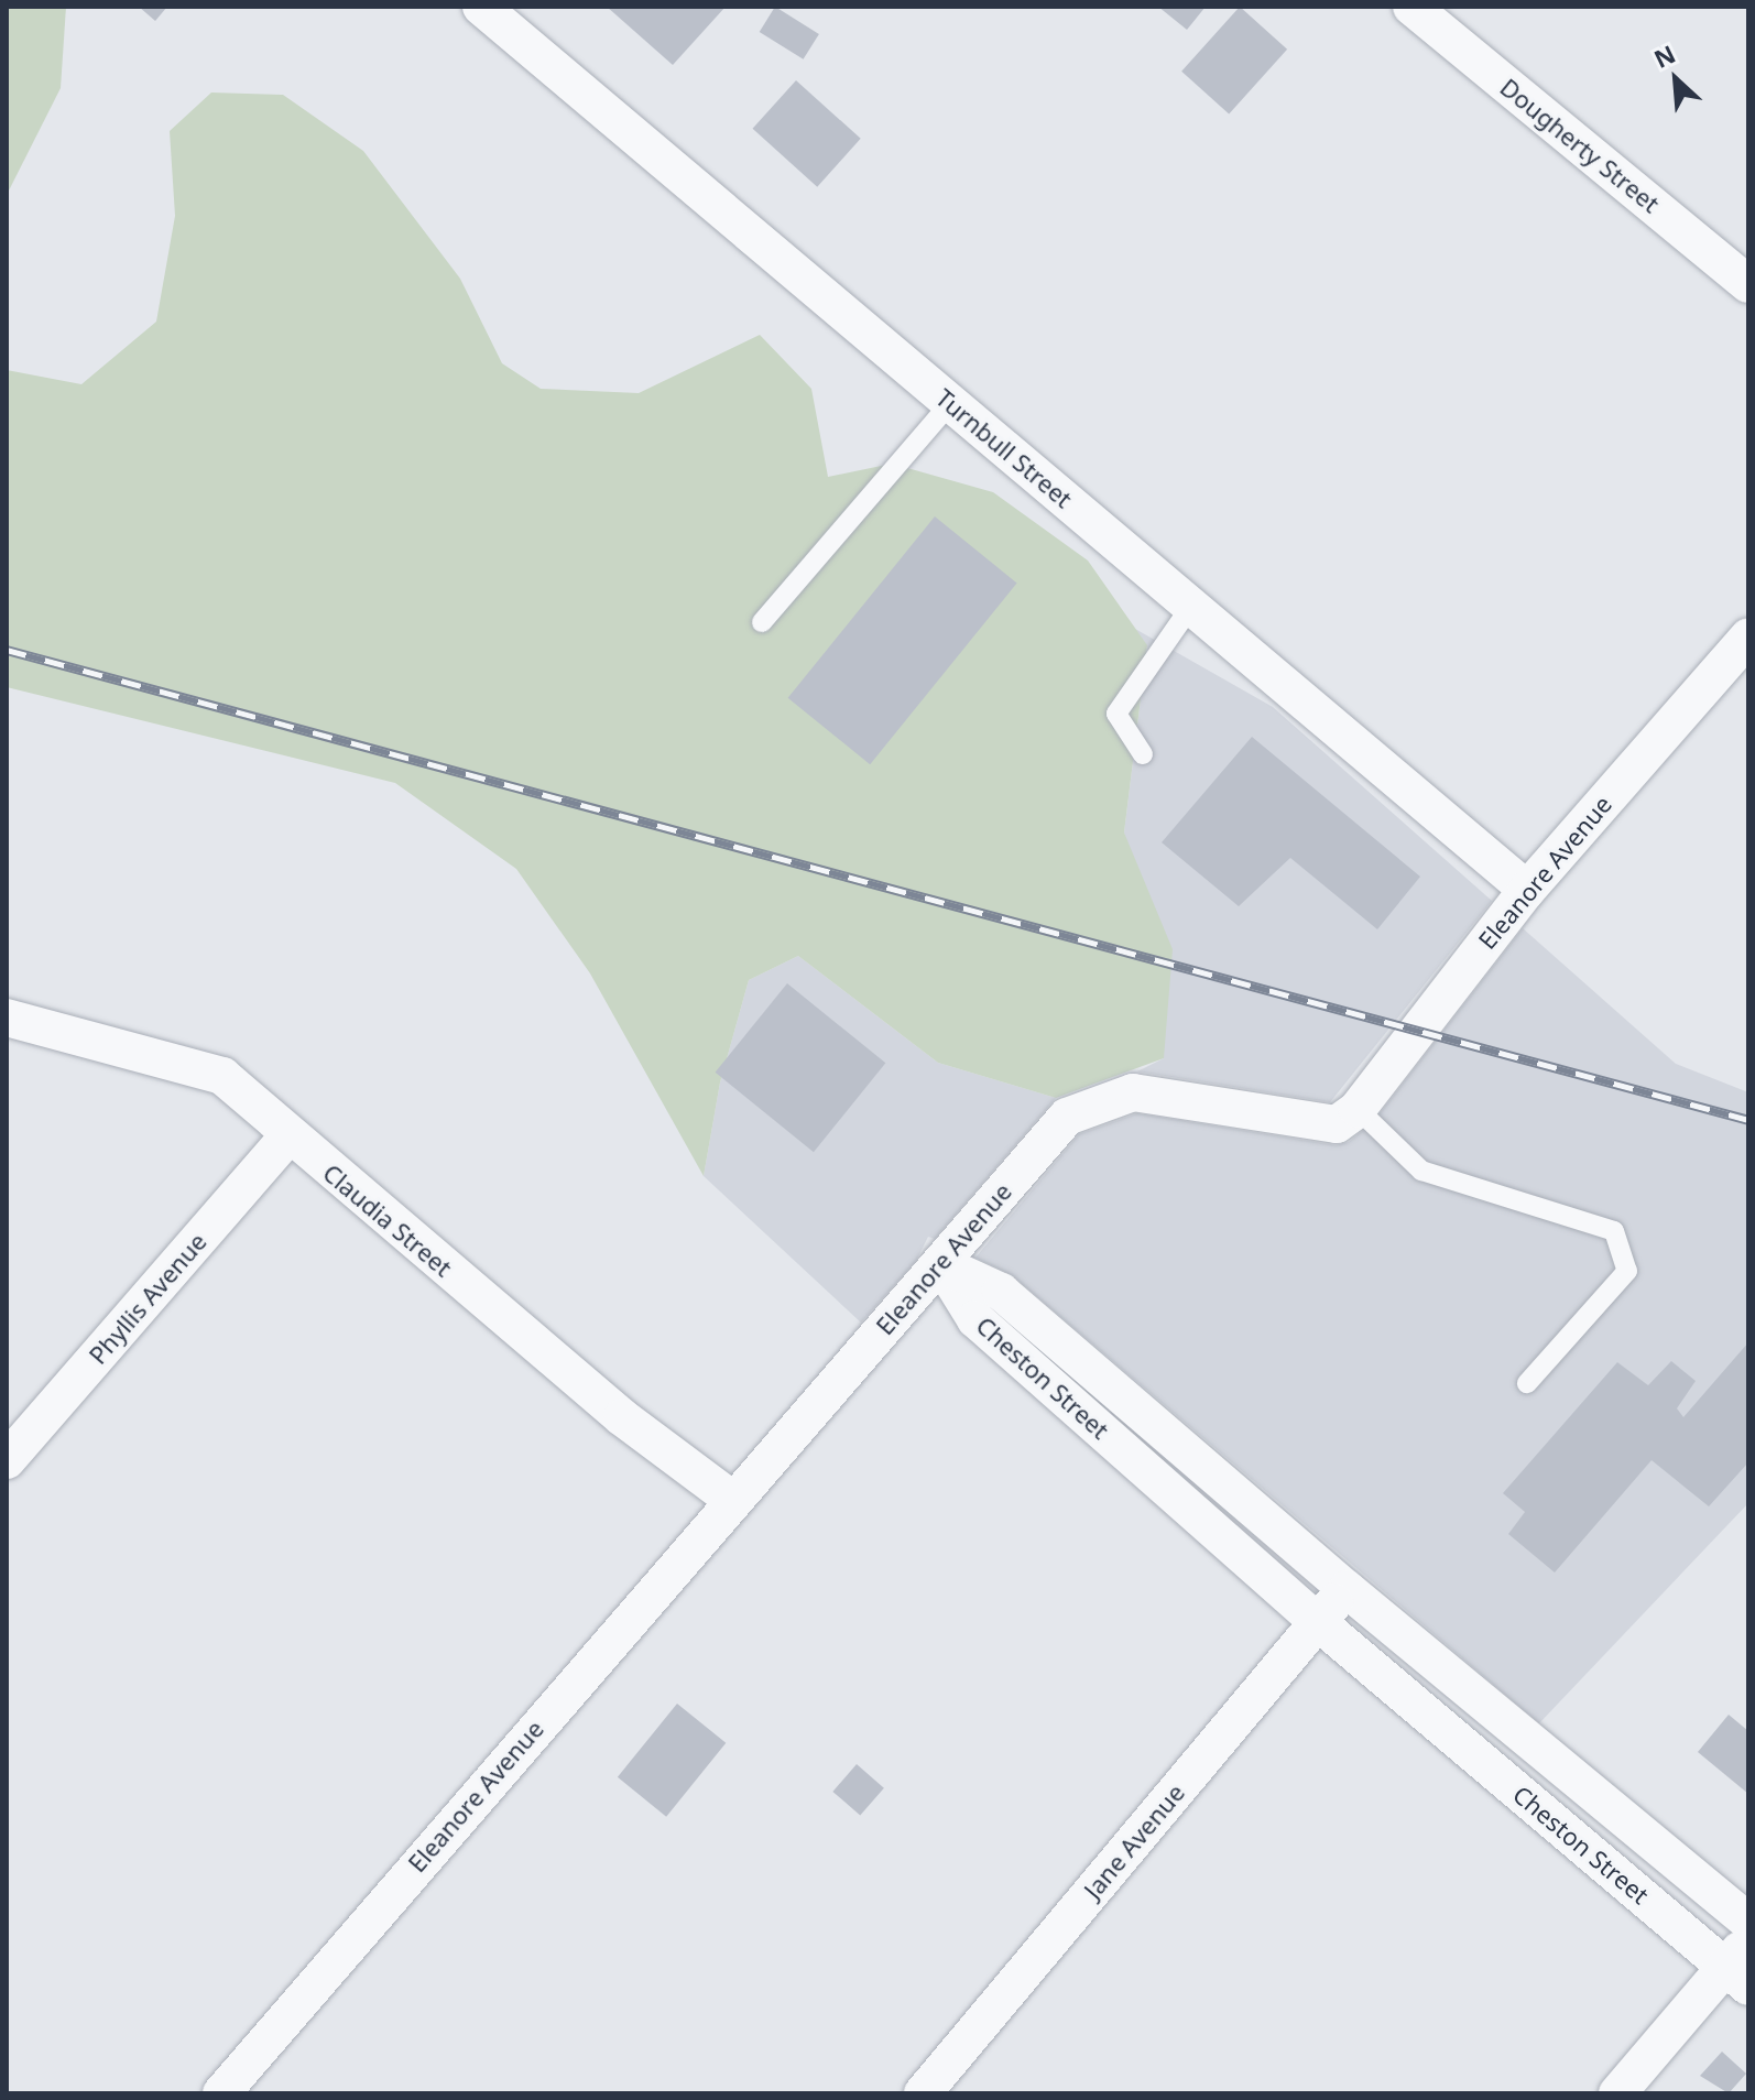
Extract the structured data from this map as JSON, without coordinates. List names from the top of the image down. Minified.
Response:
{"streets":{"street":["Dougherty Street","Turnbull Street","Eleanore Avenue","Claudia Street","Phyllis Avenue","Cheston Street","Jane Avenue"]},"crossings":[["Turnbull Street","Eleanore Avenue"],["Eleanore Avenue","Claudia Street"],["Eleanore Avenue","Cheston Street"],["Claudia Street","Phyllis Avenue"],["Cheston Street","Jane Avenue"]],"north":"top left"}
